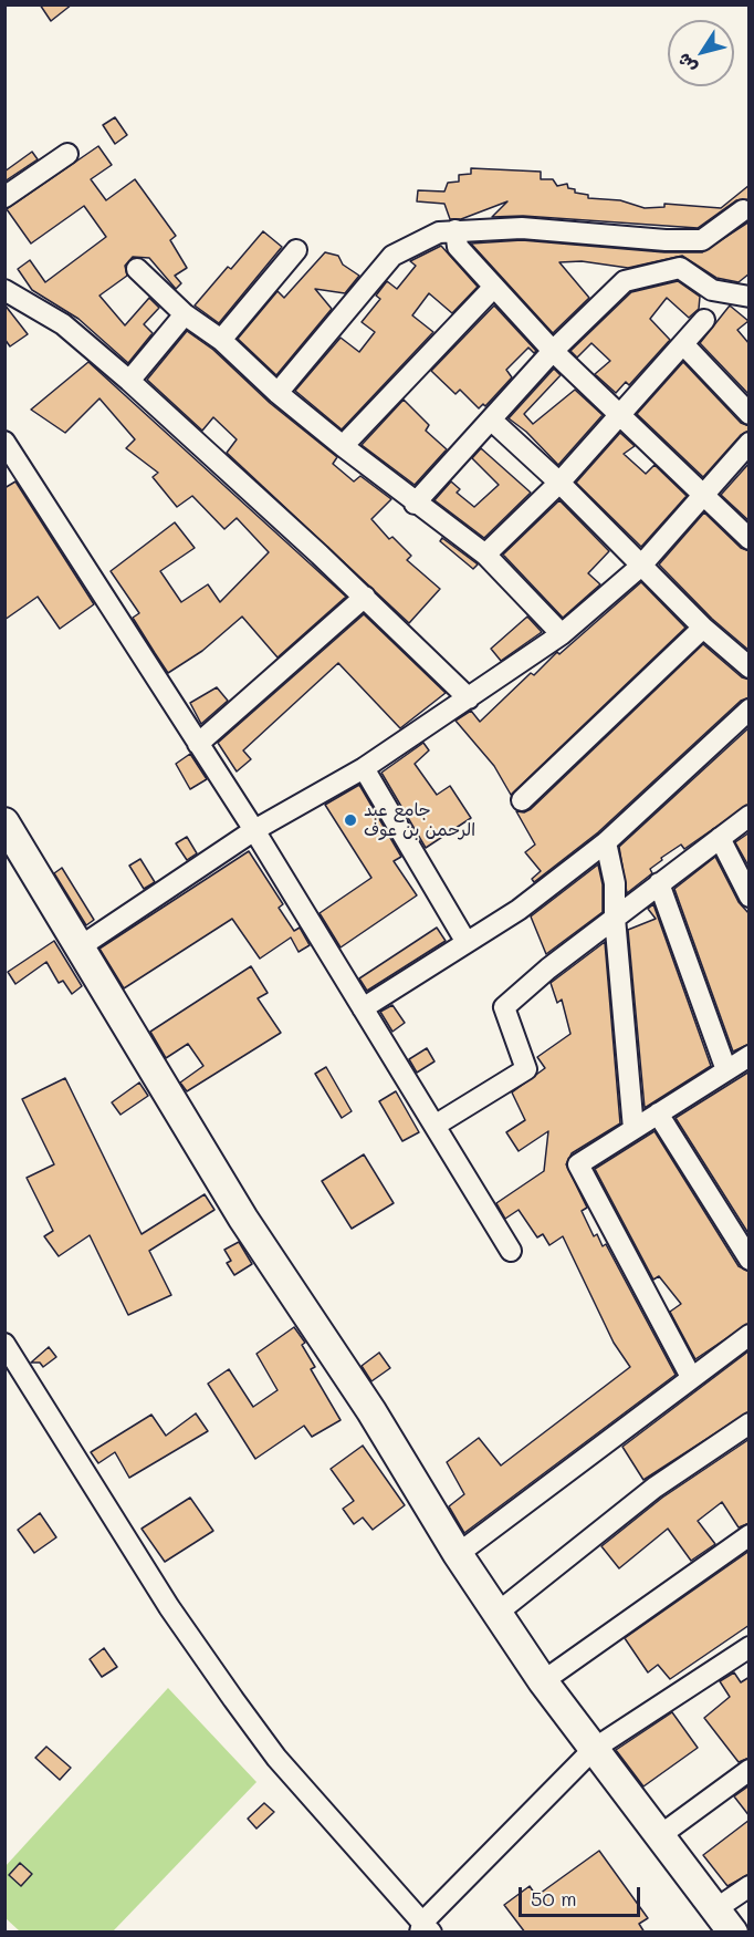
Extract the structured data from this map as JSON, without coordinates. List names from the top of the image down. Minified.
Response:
{"places":["جامع عبد الرحمن بن عوف"],"scale_bar":"50 m","north":"bottom left"}
